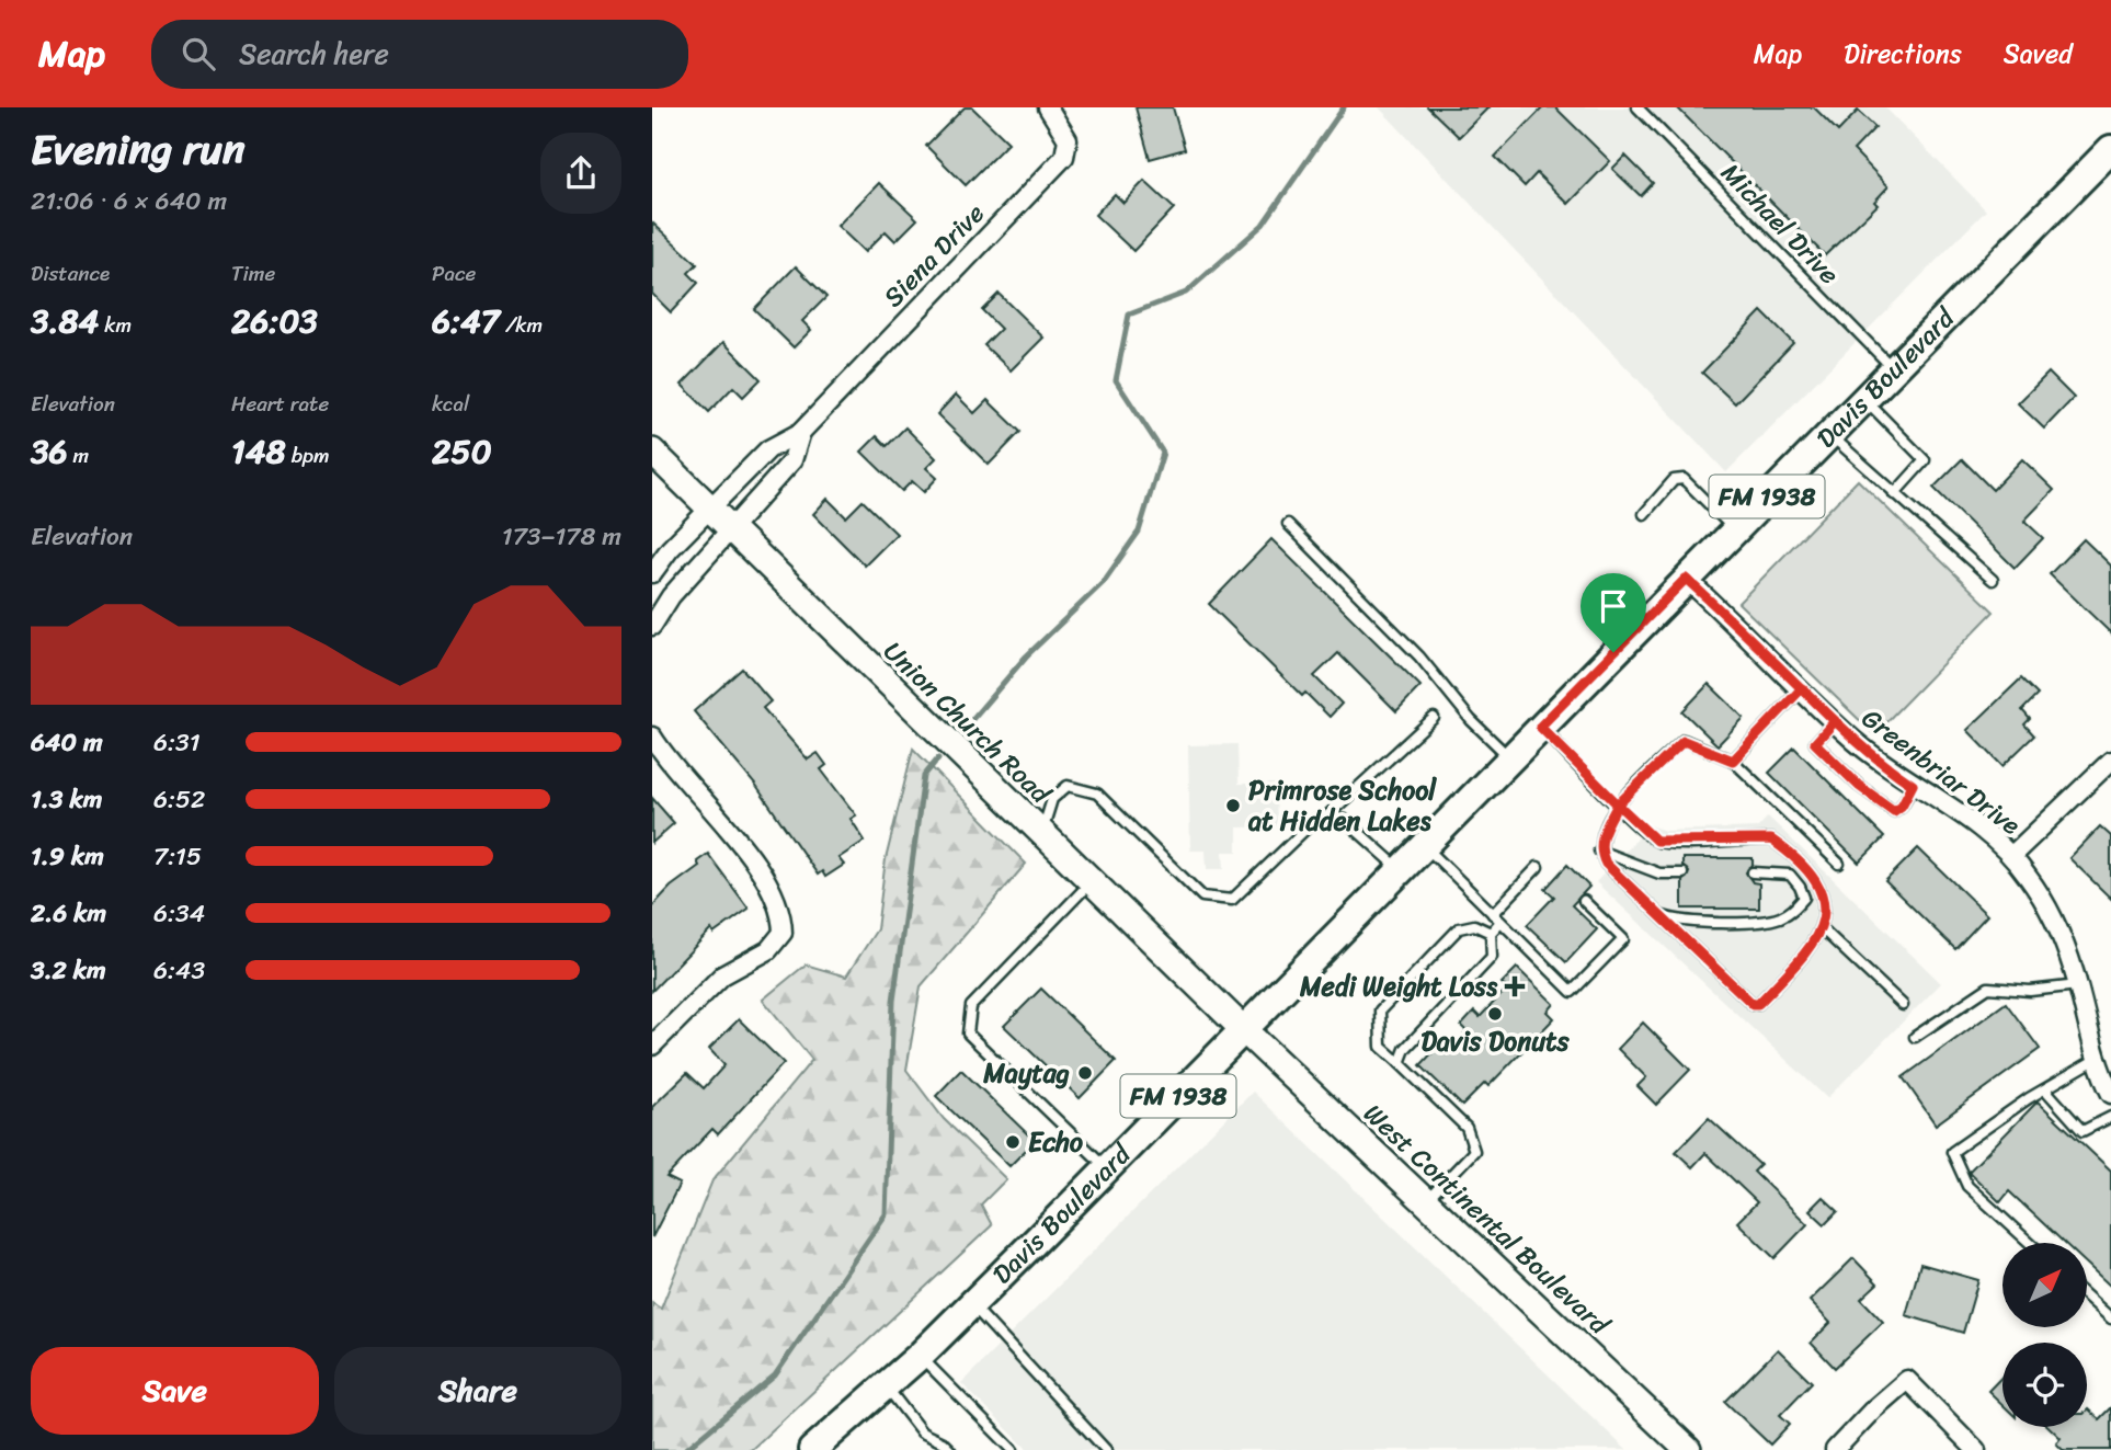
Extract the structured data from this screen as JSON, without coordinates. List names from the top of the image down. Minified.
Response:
{"streets":{"main road":["Davis Boulevard","FM 1938"],"street":["Siena Drive","Union Church Road","Greenbriar Drive","West Continental Boulevard"],"lane":["Michael Drive"]},"crossings":[["Michael Drive","Davis Boulevard"],["Siena Drive","Union Church Road"],["Davis Boulevard","Union Church Road"],["Davis Boulevard","Greenbriar Drive"],["Davis Boulevard","West Continental Boulevard"],["Union Church Road","West Continental Boulevard"]],"places":{"other":["Primrose School at Hidden Lakes","Davis Donuts","Maytag","Echo"],"health":["Medi Weight Loss"]},"north":"top right","page":{"header":"Map","search":"Search here","nav":["Map","Directions","Saved"],"heading":["Evening run","21:06 · 6 × 640 m"],"stats":[["Distance","3.84 km"],["Time","26:03"],["Pace","6:47 /km"],["Elevation","36 m"],["Heart rate","148 bpm"],["kcal","250"]],"chart":["Elevation","173–178 m"],"list":[{"name":"640 m","note":"6:31"},{"name":"1.3 km","note":"6:52"},{"name":"1.9 km","note":"7:15"},{"name":"2.6 km","note":"6:34"},{"name":"3.2 km","note":"6:43"}],"buttons":["Save","Share"]}}
